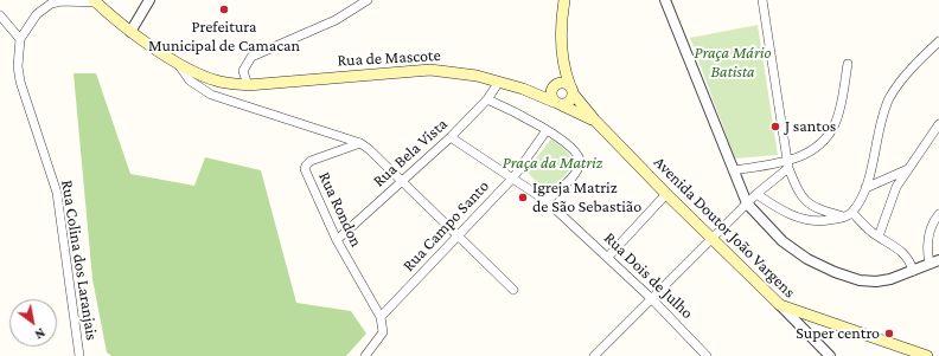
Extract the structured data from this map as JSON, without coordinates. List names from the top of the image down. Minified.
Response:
{"streets":{"main road":["Rua de Mascote","Avenida Doutor João Vargens"],"street":["Rua Bela Vista","Rua Rondon","Rua Campo Santo","Rua Colina dos Laranjais","Rua Dois de Julho"]},"crossings":[["Rua de Mascote","Rua Bela Vista"],["Rua de Mascote","Avenida Doutor João Vargens"],["Rua de Mascote","Rua Colina dos Laranjais"],["Rua Bela Vista","Rua Rondon"],["Rua Bela Vista","Rua Dois de Julho"],["Rua Rondon","Rua Campo Santo"],["Rua Campo Santo","Rua Dois de Julho"]],"parks":["Praça Mário Batista","Praça da Matriz"],"places":["Prefeitura Municipal de Camacan","J santos","Igreja Matriz de São Sebastião","Super centro"],"north":"bottom right"}
